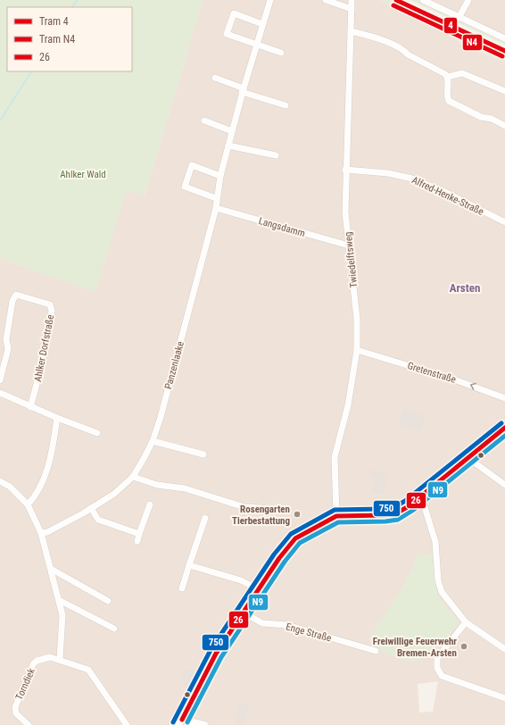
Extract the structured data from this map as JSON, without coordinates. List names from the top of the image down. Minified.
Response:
{"streets":{"street":["Alfred-Henke-Straße","Langsdamm","Twiedelftsweg","Ahlker Dorfstraße","Panzenlaake","Gretenstraße","Enge Straße","Torndiek"]},"crossings":[["Alfred-Henke-Straße","Twiedelftsweg"],["Langsdamm","Twiedelftsweg"],["Langsdamm","Panzenlaake"],["Twiedelftsweg","Gretenstraße"]],"one_way":["Gretenstraße"],"districts":["Arsten"],"parks":["Ahlker Wald"],"places":["Rosengarten Tierbestattung","Freiwillige Feuerwehr Bremen-Arsten"],"lines":["tram line 4","tram line N4","transit line 750","transit line 26","transit line N9"],"legend":["Tram 4","Tram N4","26"]}
